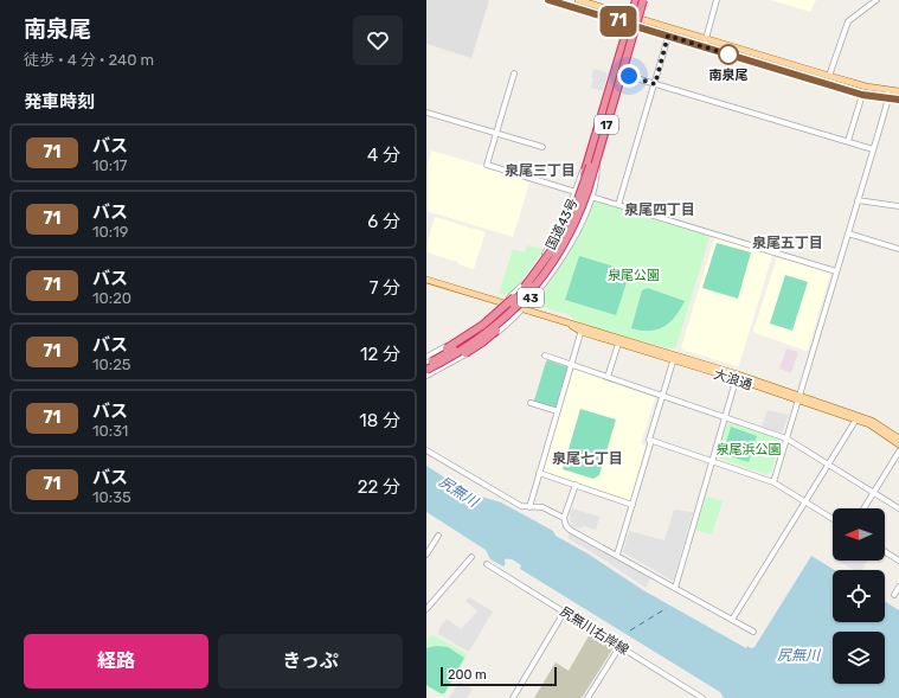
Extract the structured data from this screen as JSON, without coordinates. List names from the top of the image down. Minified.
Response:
{"streets":{"highway":["17","国道43号","43"],"main road":["大浪通"],"street":["尻無川右岸線"]},"crossings":[["17","国道43号"]],"districts":["泉尾三丁目","泉尾四丁目","泉尾五丁目","泉尾七丁目"],"water":["尻無川"],"parks":["泉尾公園","泉尾浜公園"],"places":["南泉尾"],"lines":["bus line 71"],"scale_bar":"200 m","north":"left","page":{"heading":[["南泉尾","徒歩 · 4 分 · 240 m"],"発車時刻"],"on_map":"71","list":[{"mark":"71","name":"バス","note":"10:17","value":"4 分"},{"mark":"71","name":"バス","note":"10:19","value":"6 分"},{"mark":"71","name":"バス","note":"10:20","value":"7 分"},{"mark":"71","name":"バス","note":"10:25","value":"12 分"},{"mark":"71","name":"バス","note":"10:31","value":"18 分"},{"mark":"71","name":"バス","note":"10:35","value":"22 分"}],"buttons":["経路","きっぷ"],"scale":"200 m"}}
